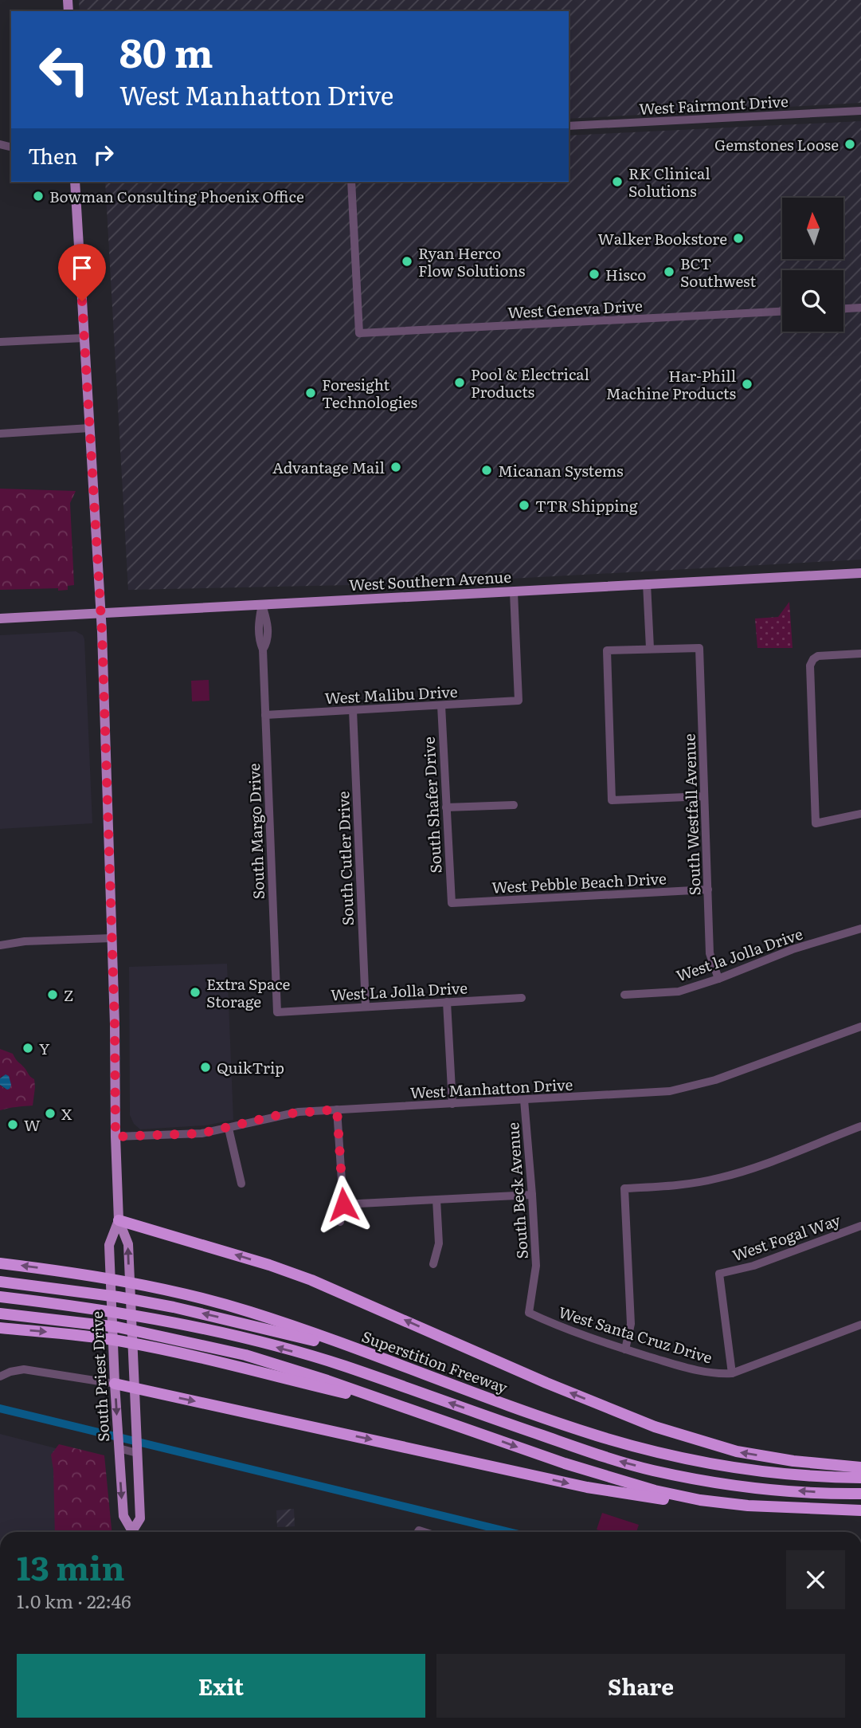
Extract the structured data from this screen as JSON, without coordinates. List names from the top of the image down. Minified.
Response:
{"streets":{"highway":["Superstition Freeway"],"main road":["West Southern Avenue","South Priest Drive"],"street":["West Fairmont Drive","West Geneva Drive","West Malibu Drive","South Shafer Drive","South Westfall Avenue","South Margo Drive","South Cutler Drive","West Pebble Beach Drive","West la Jolla Drive","West La Jolla Drive","West Manhatton Drive","South Beck Avenue","West Fogal Way","West Santa Cruz Drive"]},"crossings":[["West Southern Avenue","West Malibu Drive"],["West Southern Avenue","South Margo Drive"],["West Southern Avenue","South Priest Drive"],["West Malibu Drive","South Shafer Drive"],["West Malibu Drive","South Margo Drive"],["West Malibu Drive","South Cutler Drive"],["South Shafer Drive","West Pebble Beach Drive"],["South Westfall Avenue","West Pebble Beach Drive"],["South Westfall Avenue","West la Jolla Drive"],["South Margo Drive","West La Jolla Drive"],["South Cutler Drive","West La Jolla Drive"],["West Manhatton Drive","South Beck Avenue"],["West Manhatton Drive","South Priest Drive"],["South Beck Avenue","West Santa Cruz Drive"],["West Fogal Way","West Santa Cruz Drive"]],"places":["Gemstones Loose","RK Clinical Solutions","Bowman Consulting Phoenix Office","Walker Bookstore","Ryan Herco Flow Solutions","BCT Southwest","Hisco","Pool & Electrical Products","Har-Phill Machine Products","Foresight Technologies","Advantage Mail","Micanan Systems","TTR Shipping","Extra Space Storage","Z","Y","QuikTrip","X","W"],"north":"top","page":{"turn":["80 m","West Manhatton Drive"],"then":"Then","heading":["13 min","1.0 km · 22:46"],"buttons":["Exit","Share"]}}
